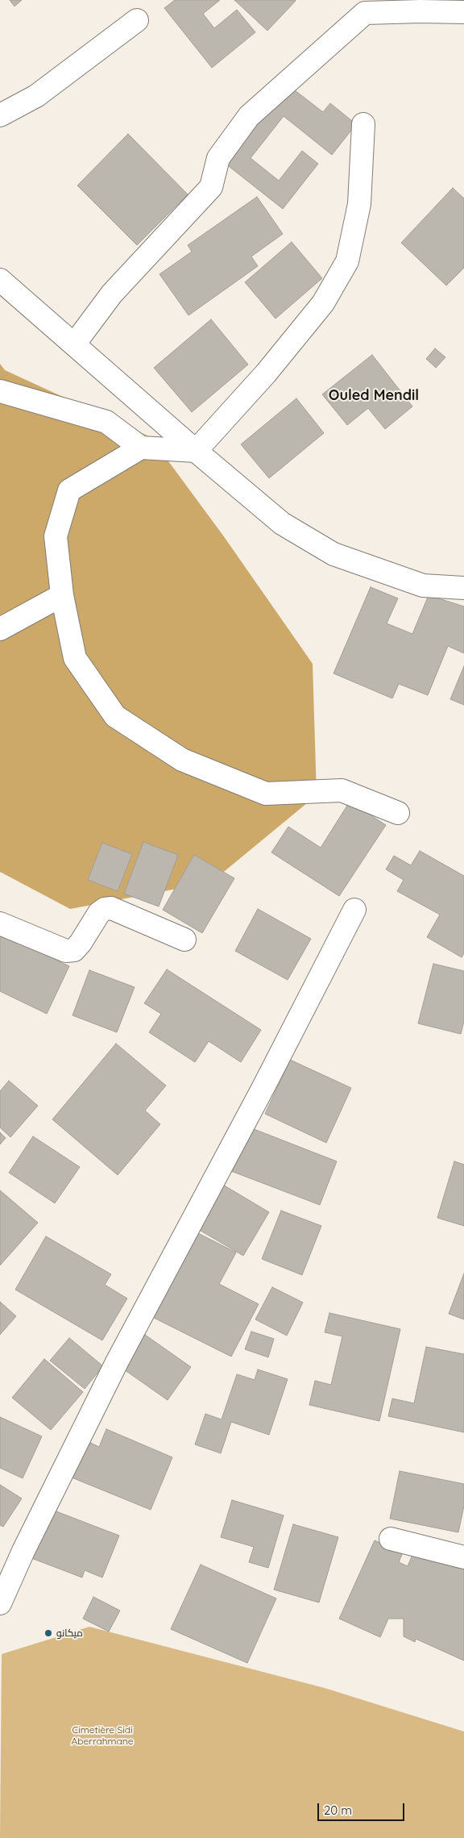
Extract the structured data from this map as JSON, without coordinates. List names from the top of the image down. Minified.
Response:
{"districts":["Ouled Mendil"],"parks":["Cimetière Sidi Aberrahmane"],"places":["ميكانو"],"scale_bar":"20 m"}
